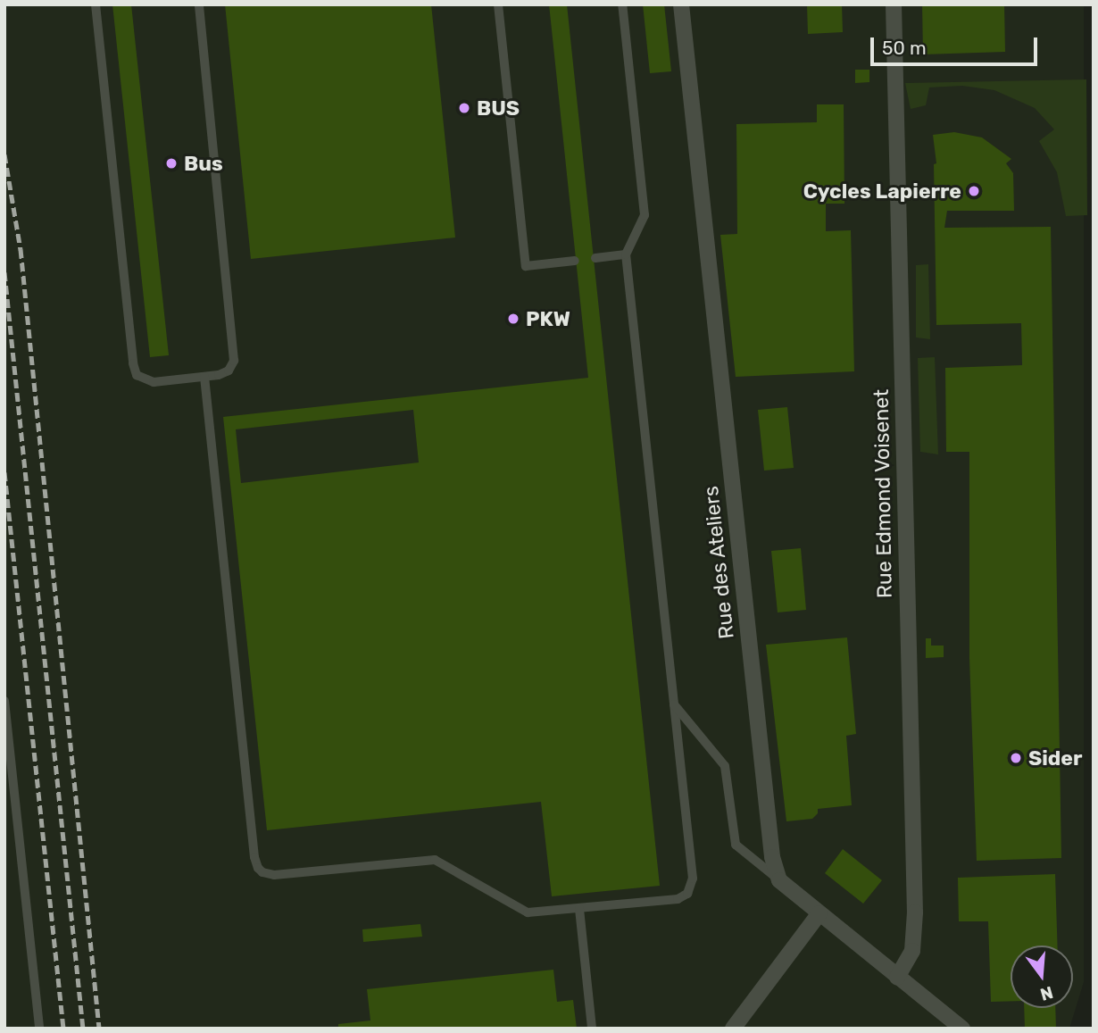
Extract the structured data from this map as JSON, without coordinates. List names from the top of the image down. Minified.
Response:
{"streets":{"street":["Rue Edmond Voisenet","Rue des Ateliers"]},"places":["BUS","Bus","Cycles Lapierre","PKW","Sider"],"scale_bar":"50 m","north":"bottom"}
